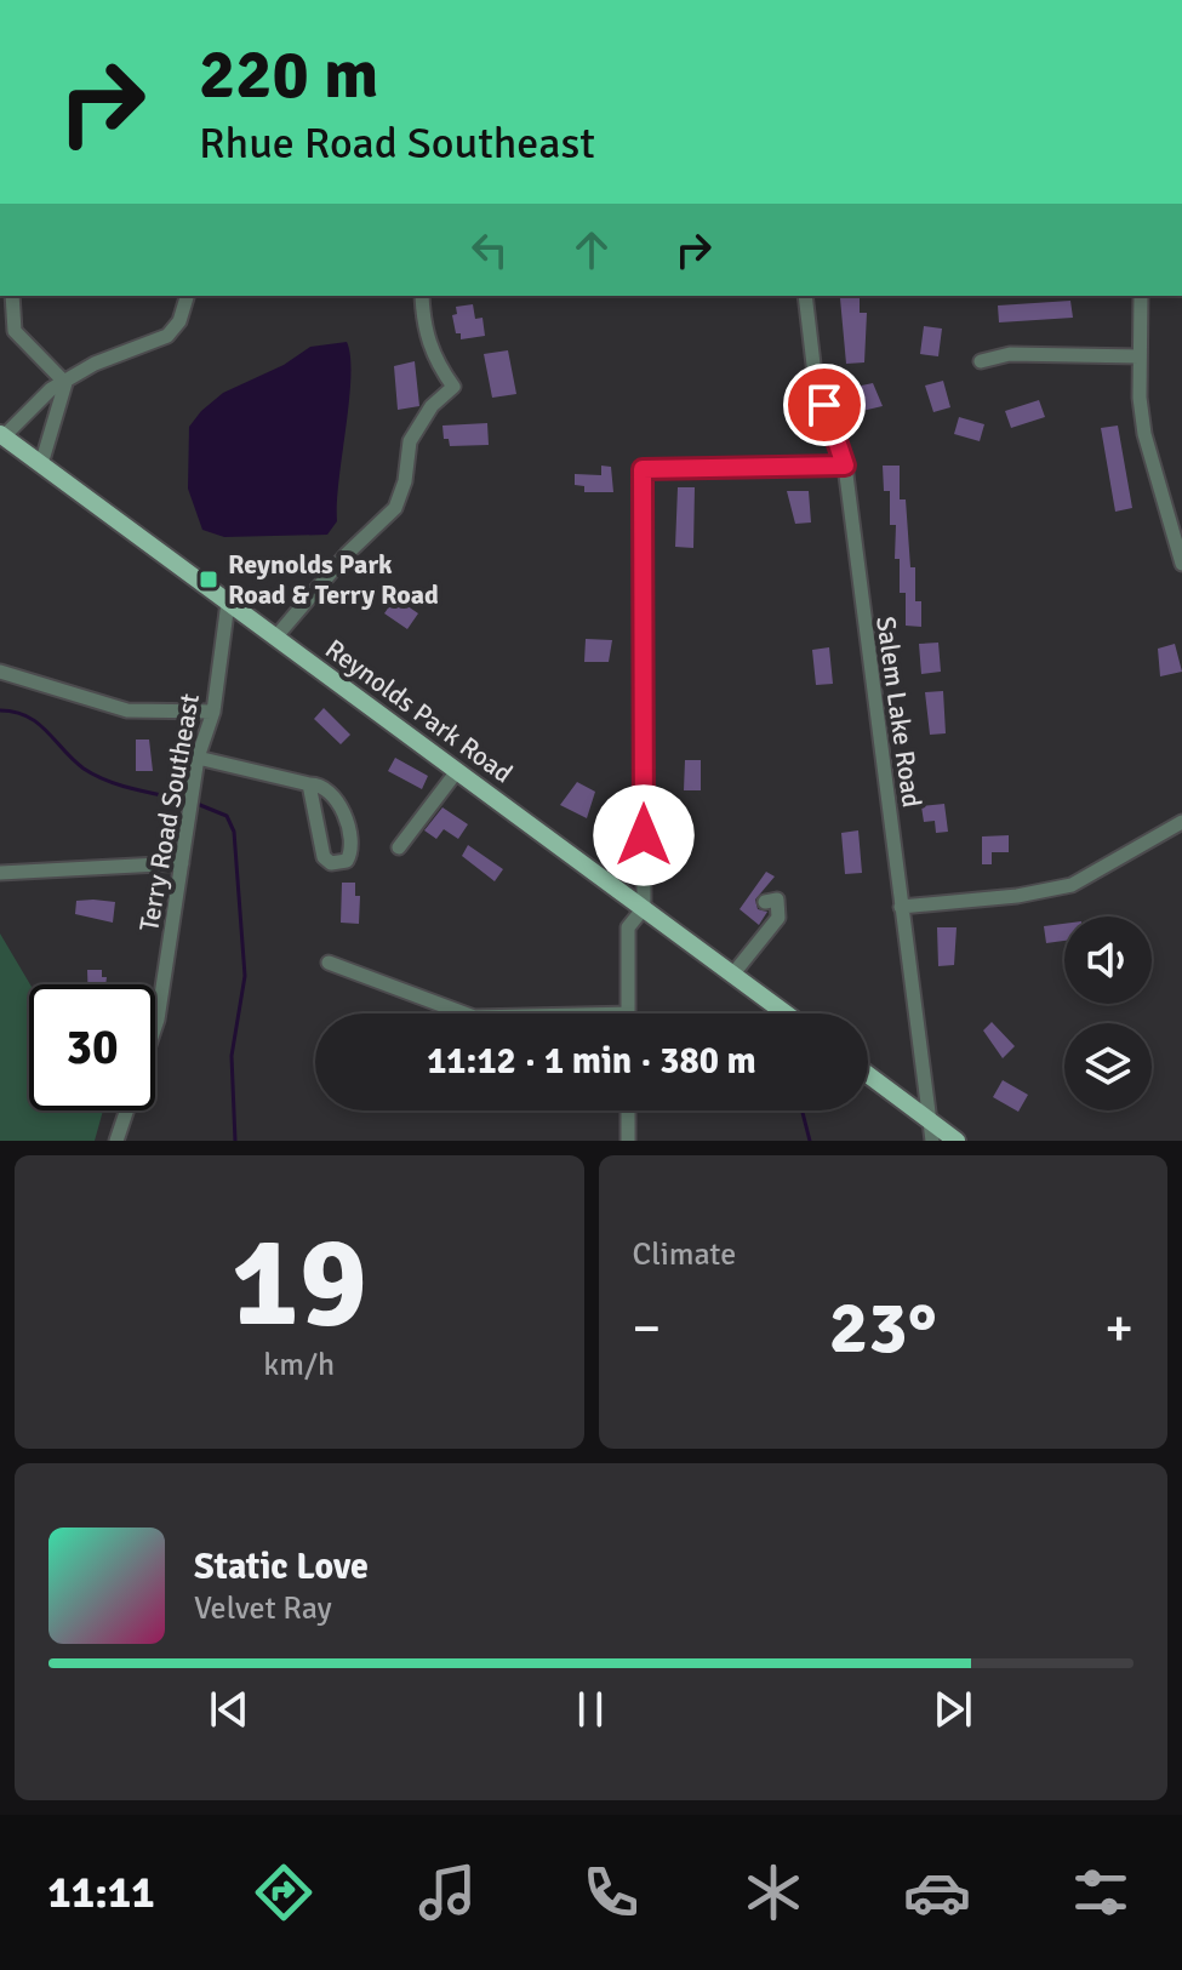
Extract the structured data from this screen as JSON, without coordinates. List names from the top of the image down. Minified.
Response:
{"streets":{"main road":["Reynolds Park Road"],"street":["Salem Lake Road","Terry Road Southeast"]},"crossings":[["Reynolds Park Road","Terry Road Southeast"]],"places":{"transit":["Reynolds Park Road & Terry Road"]},"page":{"turn":["220 m","Rhue Road Southeast"],"limit":"30","trip":"11:12 · 1 min · 380 m","tile":[["19","km/h"],"Climate"],"heat":["−","23°","+"],"song":["Static Love","Velvet Ray"],"tabs":"11:11"}}
